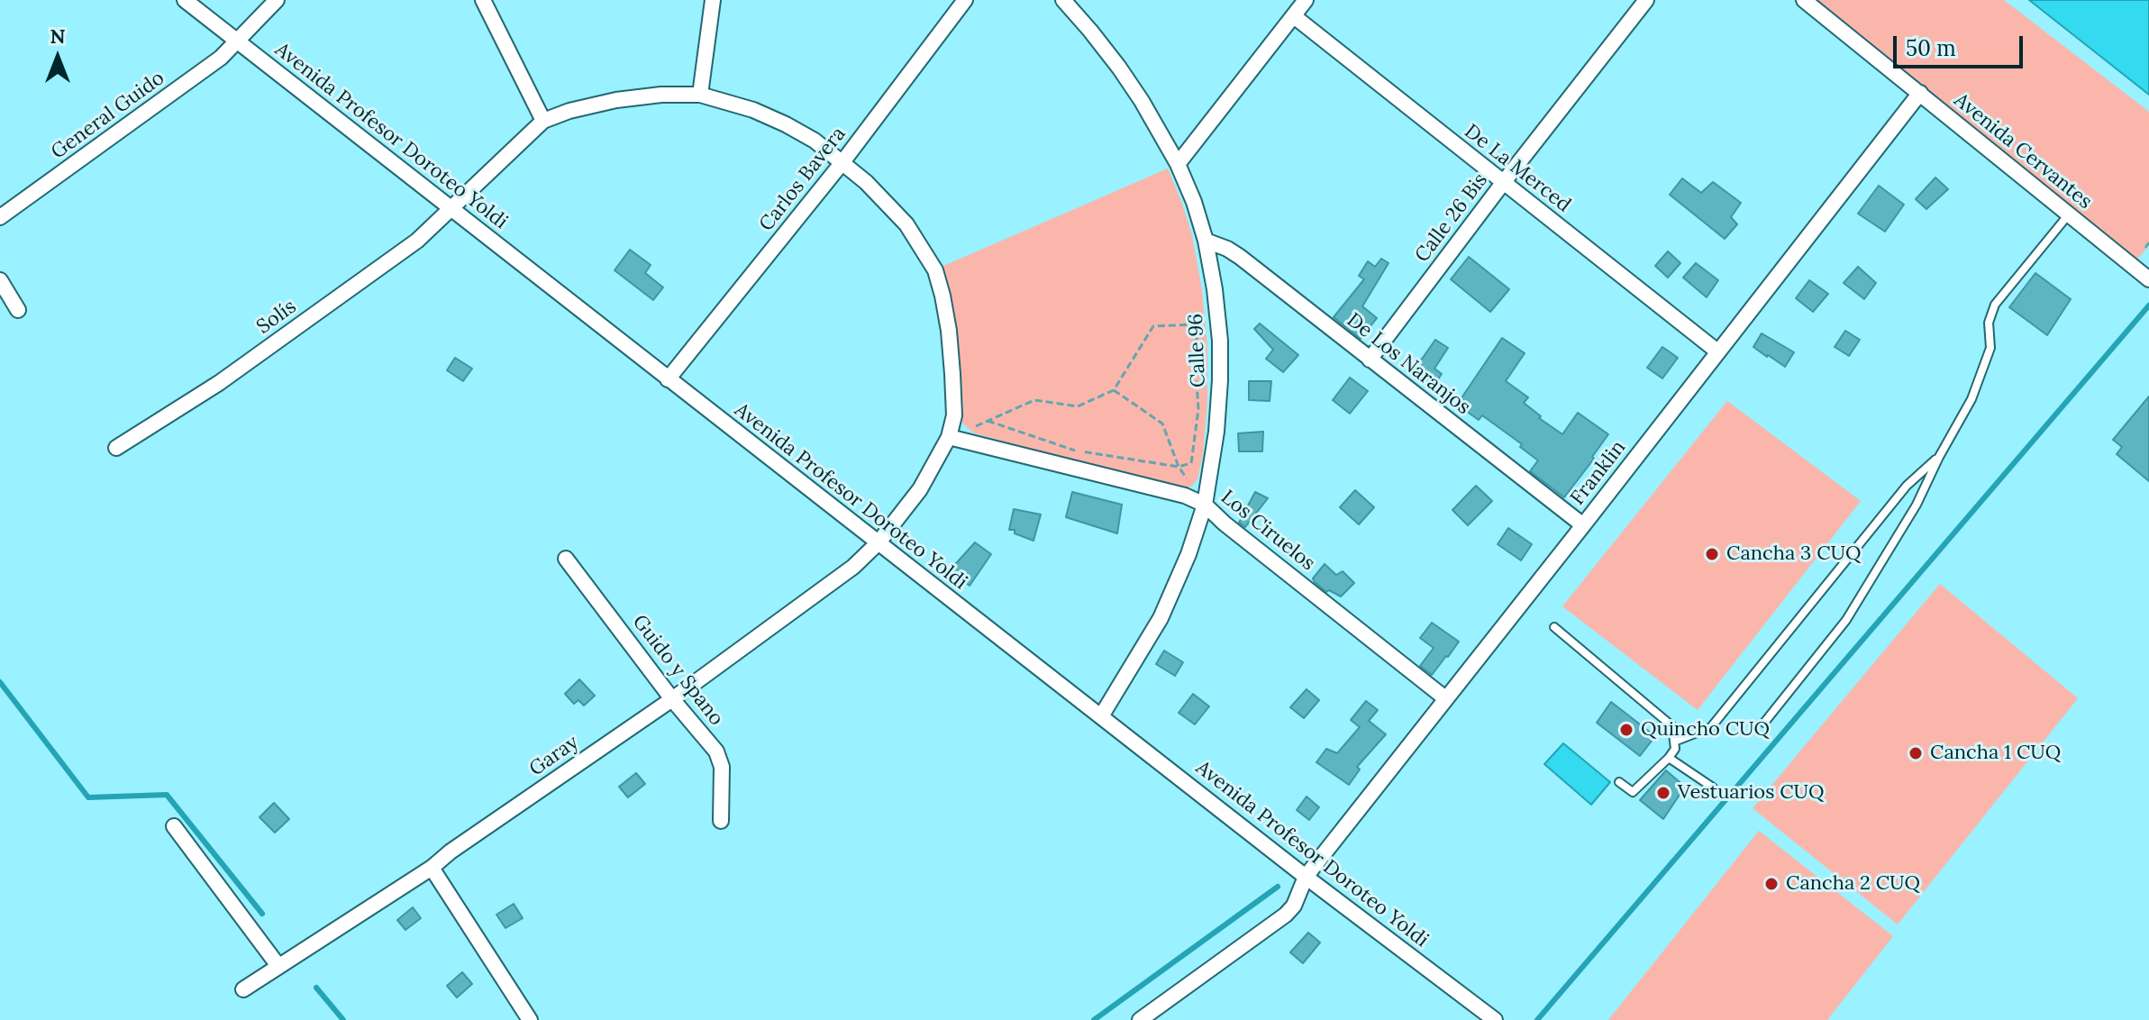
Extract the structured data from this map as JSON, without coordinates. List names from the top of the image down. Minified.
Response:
{"streets":{"street":["General Guido","Avenida Profesor Doroteo Yoldi","Avenida Cervantes","De La Merced","Carlos Bavera","Calle 26 Bis","Solís","Calle 96","De Los Naranjos","Franklin","Los Ciruelos","Guido y Spano","Garay"]},"crossings":[["General Guido","Avenida Profesor Doroteo Yoldi"],["Avenida Profesor Doroteo Yoldi","Carlos Bavera"],["Avenida Profesor Doroteo Yoldi","Solís"],["Avenida Profesor Doroteo Yoldi","Calle 96"],["Avenida Profesor Doroteo Yoldi","Franklin"],["Avenida Profesor Doroteo Yoldi","Garay"],["Avenida Cervantes","Franklin"],["De La Merced","Calle 26 Bis"],["De La Merced","Franklin"],["Calle 26 Bis","De Los Naranjos"],["Calle 96","De Los Naranjos"],["Calle 96","Los Ciruelos"],["De Los Naranjos","Franklin"],["Franklin","Los Ciruelos"],["Los Ciruelos","Garay"],["Guido y Spano","Garay"]],"places":["Cancha 3 CUQ","Quincho CUQ","Cancha 1 CUQ","Vestuarios CUQ","Cancha 2 CUQ"],"scale_bar":"50 m","north":"top"}
